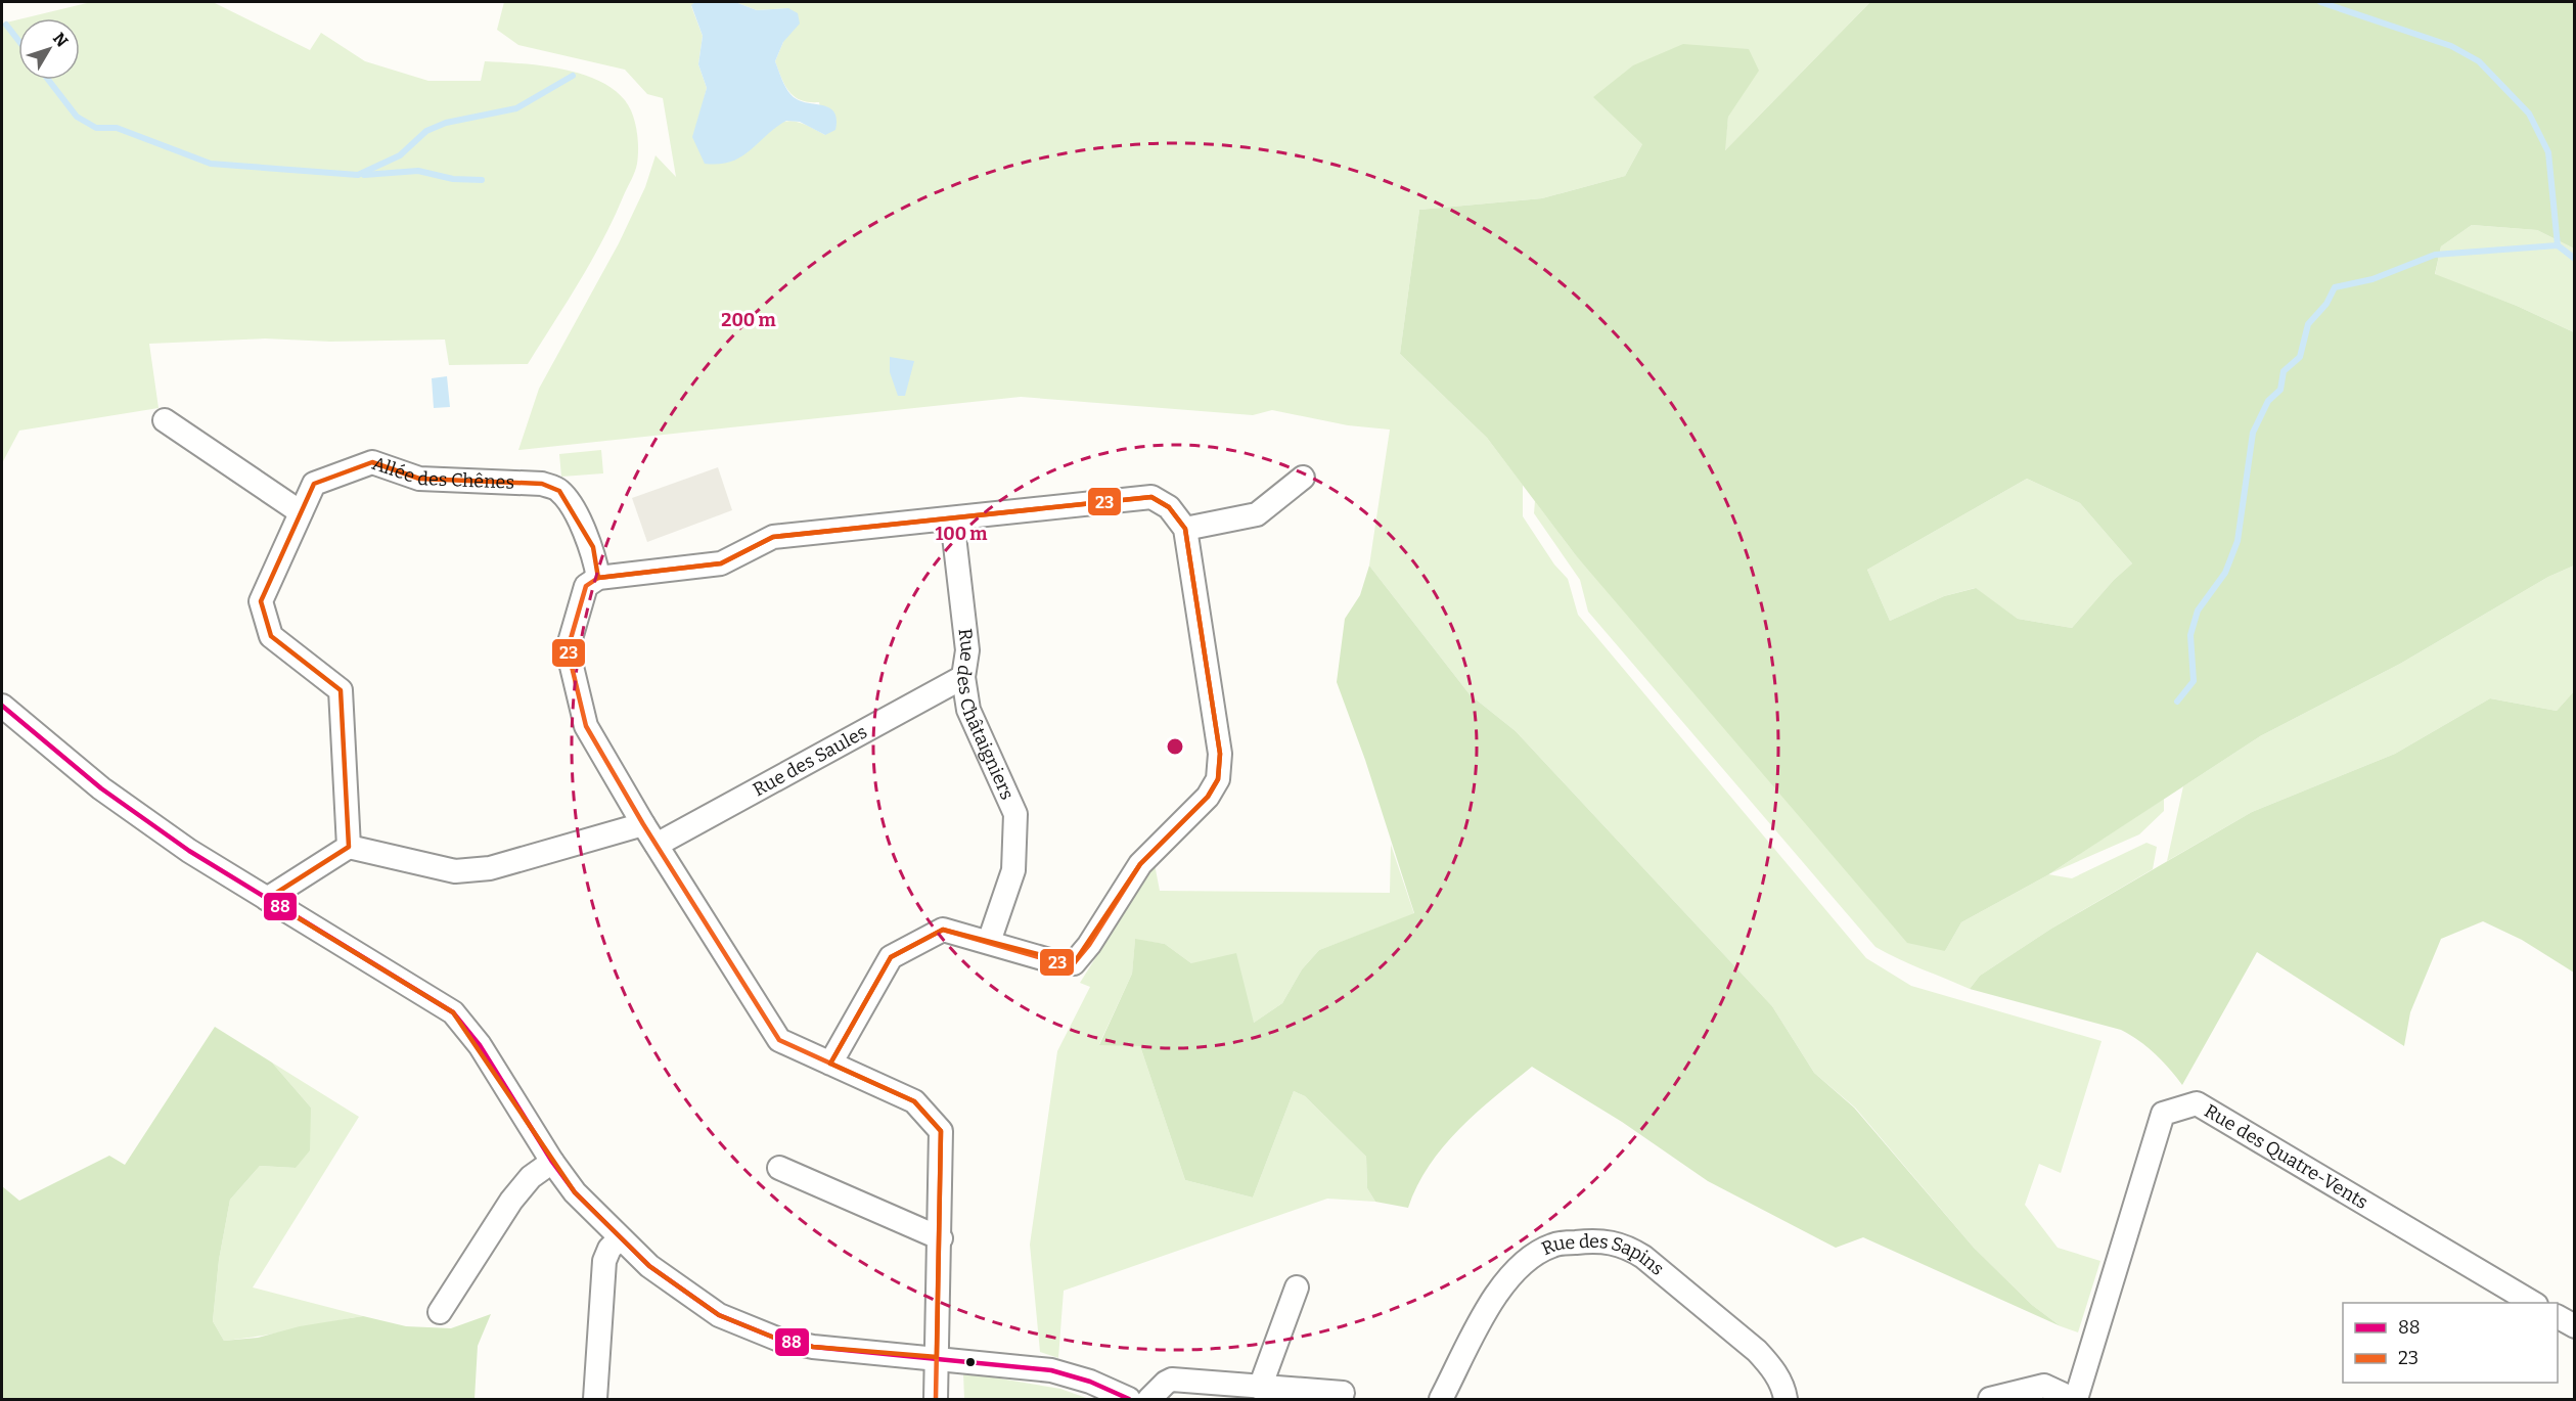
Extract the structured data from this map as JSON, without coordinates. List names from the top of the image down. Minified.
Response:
{"streets":{"street":["Allée des Chênes","Rue des Châtaigniers","Rue des Saules","Rue des Quatre-Vents","Rue des Sapins"]},"crossings":[["Rue des Châtaigniers","Rue des Saules"]],"lines":["transit line 23","transit line 88"],"legend":["88","23"],"north":"top right","rings":["200 m","100 m"]}
